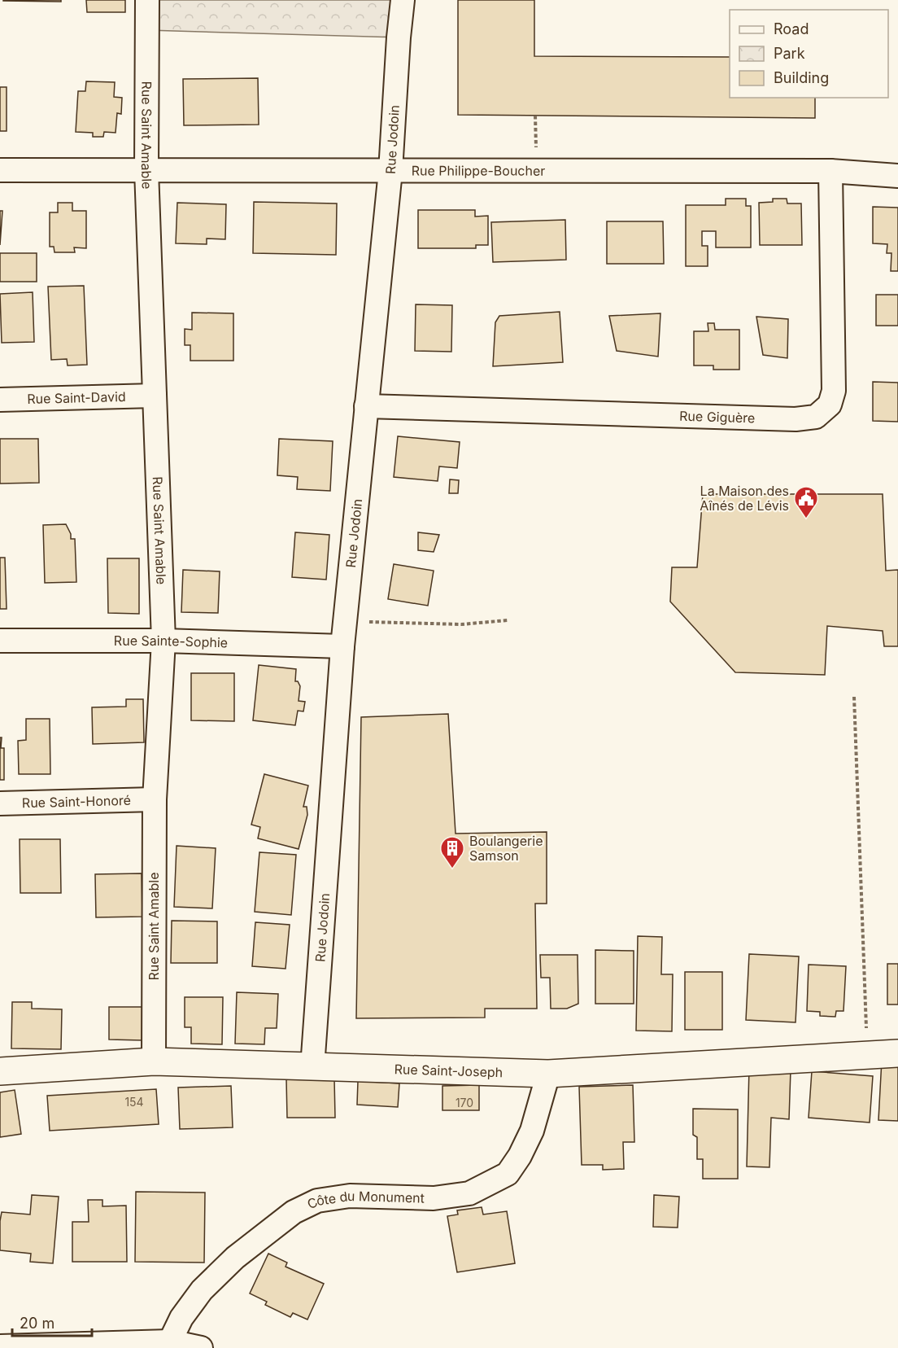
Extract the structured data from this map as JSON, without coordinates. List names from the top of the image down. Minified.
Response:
{"streets":{"street":["Rue Saint Amable","Rue Jodoin","Rue Philippe-Boucher","Rue Saint-David","Rue Giguère","Rue Sainte-Sophie","Rue Saint-Honoré","Rue Saint-Joseph","Côte du Monument"]},"crossings":[["Rue Saint Amable","Rue Philippe-Boucher"],["Rue Saint Amable","Rue Saint-David"],["Rue Saint Amable","Rue Sainte-Sophie"],["Rue Saint Amable","Rue Saint-Honoré"],["Rue Saint Amable","Rue Saint-Joseph"],["Rue Jodoin","Rue Philippe-Boucher"],["Rue Jodoin","Rue Giguère"],["Rue Jodoin","Rue Sainte-Sophie"],["Rue Jodoin","Rue Saint-Joseph"],["Rue Philippe-Boucher","Rue Giguère"],["Rue Saint-Joseph","Côte du Monument"]],"places":{"public building":["La Maison des Aînés de Lévis"],"building":["Boulangerie Samson"]},"house_numbers":["154","170"],"legend":["Road","Park","Building"],"scale_bar":"20 m"}
